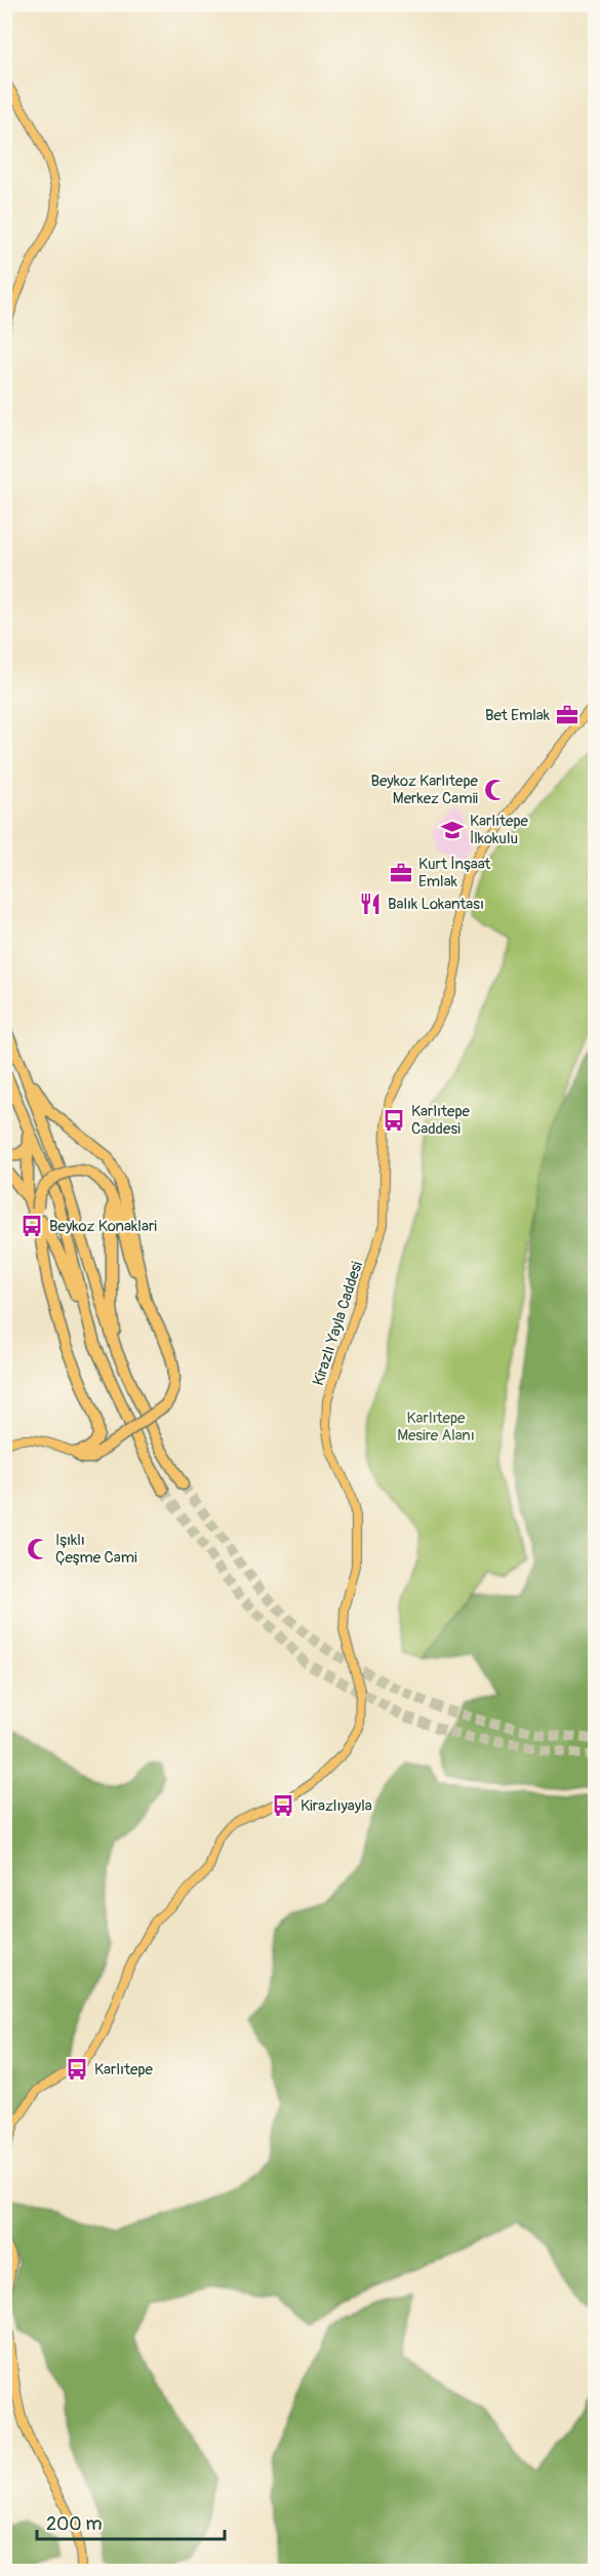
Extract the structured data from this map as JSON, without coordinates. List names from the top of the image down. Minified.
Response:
{"streets":{"main road":["Kirazlı Yayla Caddesi"]},"parks":["Karlıtepe Mesire Alanı"],"places":{"office":["Bet Emlak","Kurt İnşaat Emlak"],"mosque":["Beykoz Karlıtepe Merkez Camii","Işıklı Çeşme Cami"],"school or university":["Karlıtepe İlkokulu"],"restaurant":["Balık Lokantası"],"bus stop":["Karlıtepe Caddesi","Beykoz Konaklari","Kirazlıyayla","Karlıtepe"]},"scale_bar":"200 m"}
